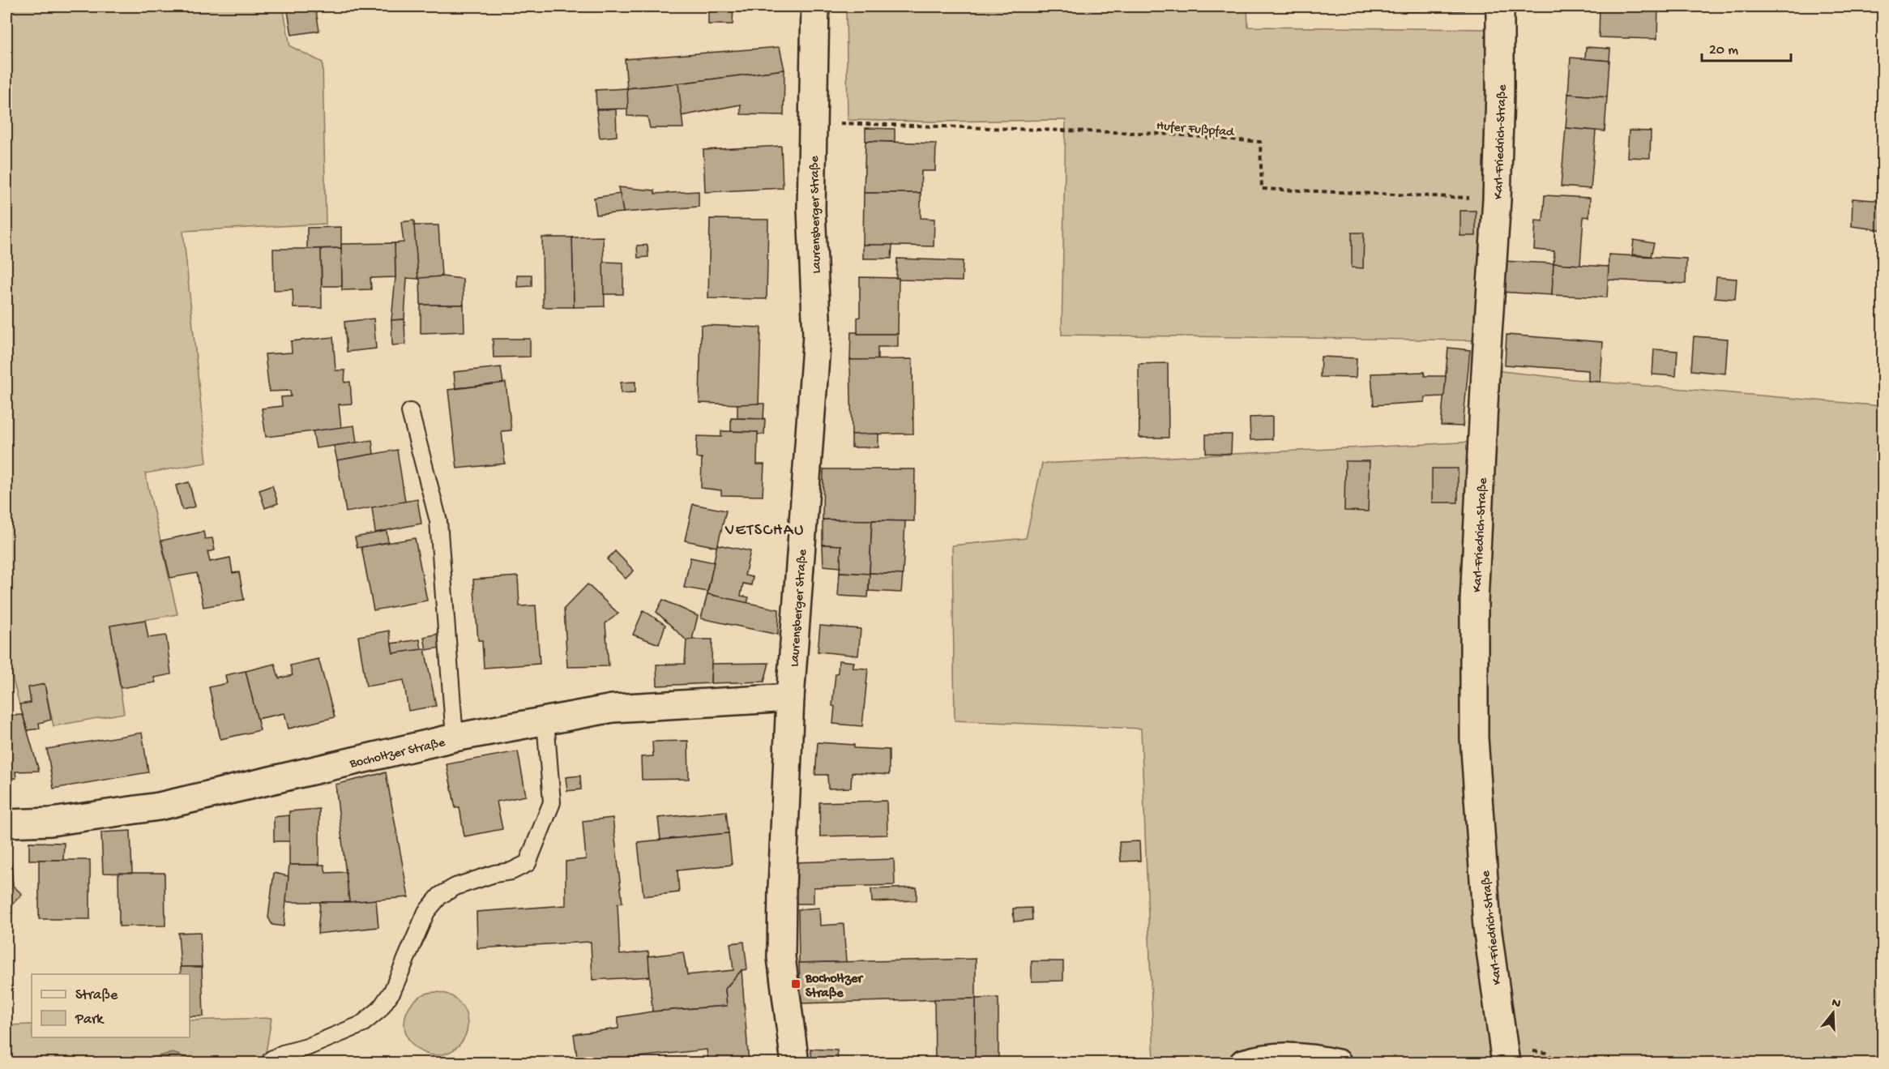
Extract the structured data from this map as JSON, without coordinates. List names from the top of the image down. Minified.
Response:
{"streets":{"street":["Karl-Friedrich-Straße","Laurensberger Straße","Bocholtzer Straße"],"path":["Hufer Fußpfad"]},"crossings":[["Hufer Fußpfad","Karl-Friedrich-Straße"],["Laurensberger Straße","Bocholtzer Straße"]],"districts":["VETSCHAU"],"places":{"transit":["Bocholtzer Straße"]},"legend":["Straße","Park"],"scale_bar":"20 m","north":"top"}
